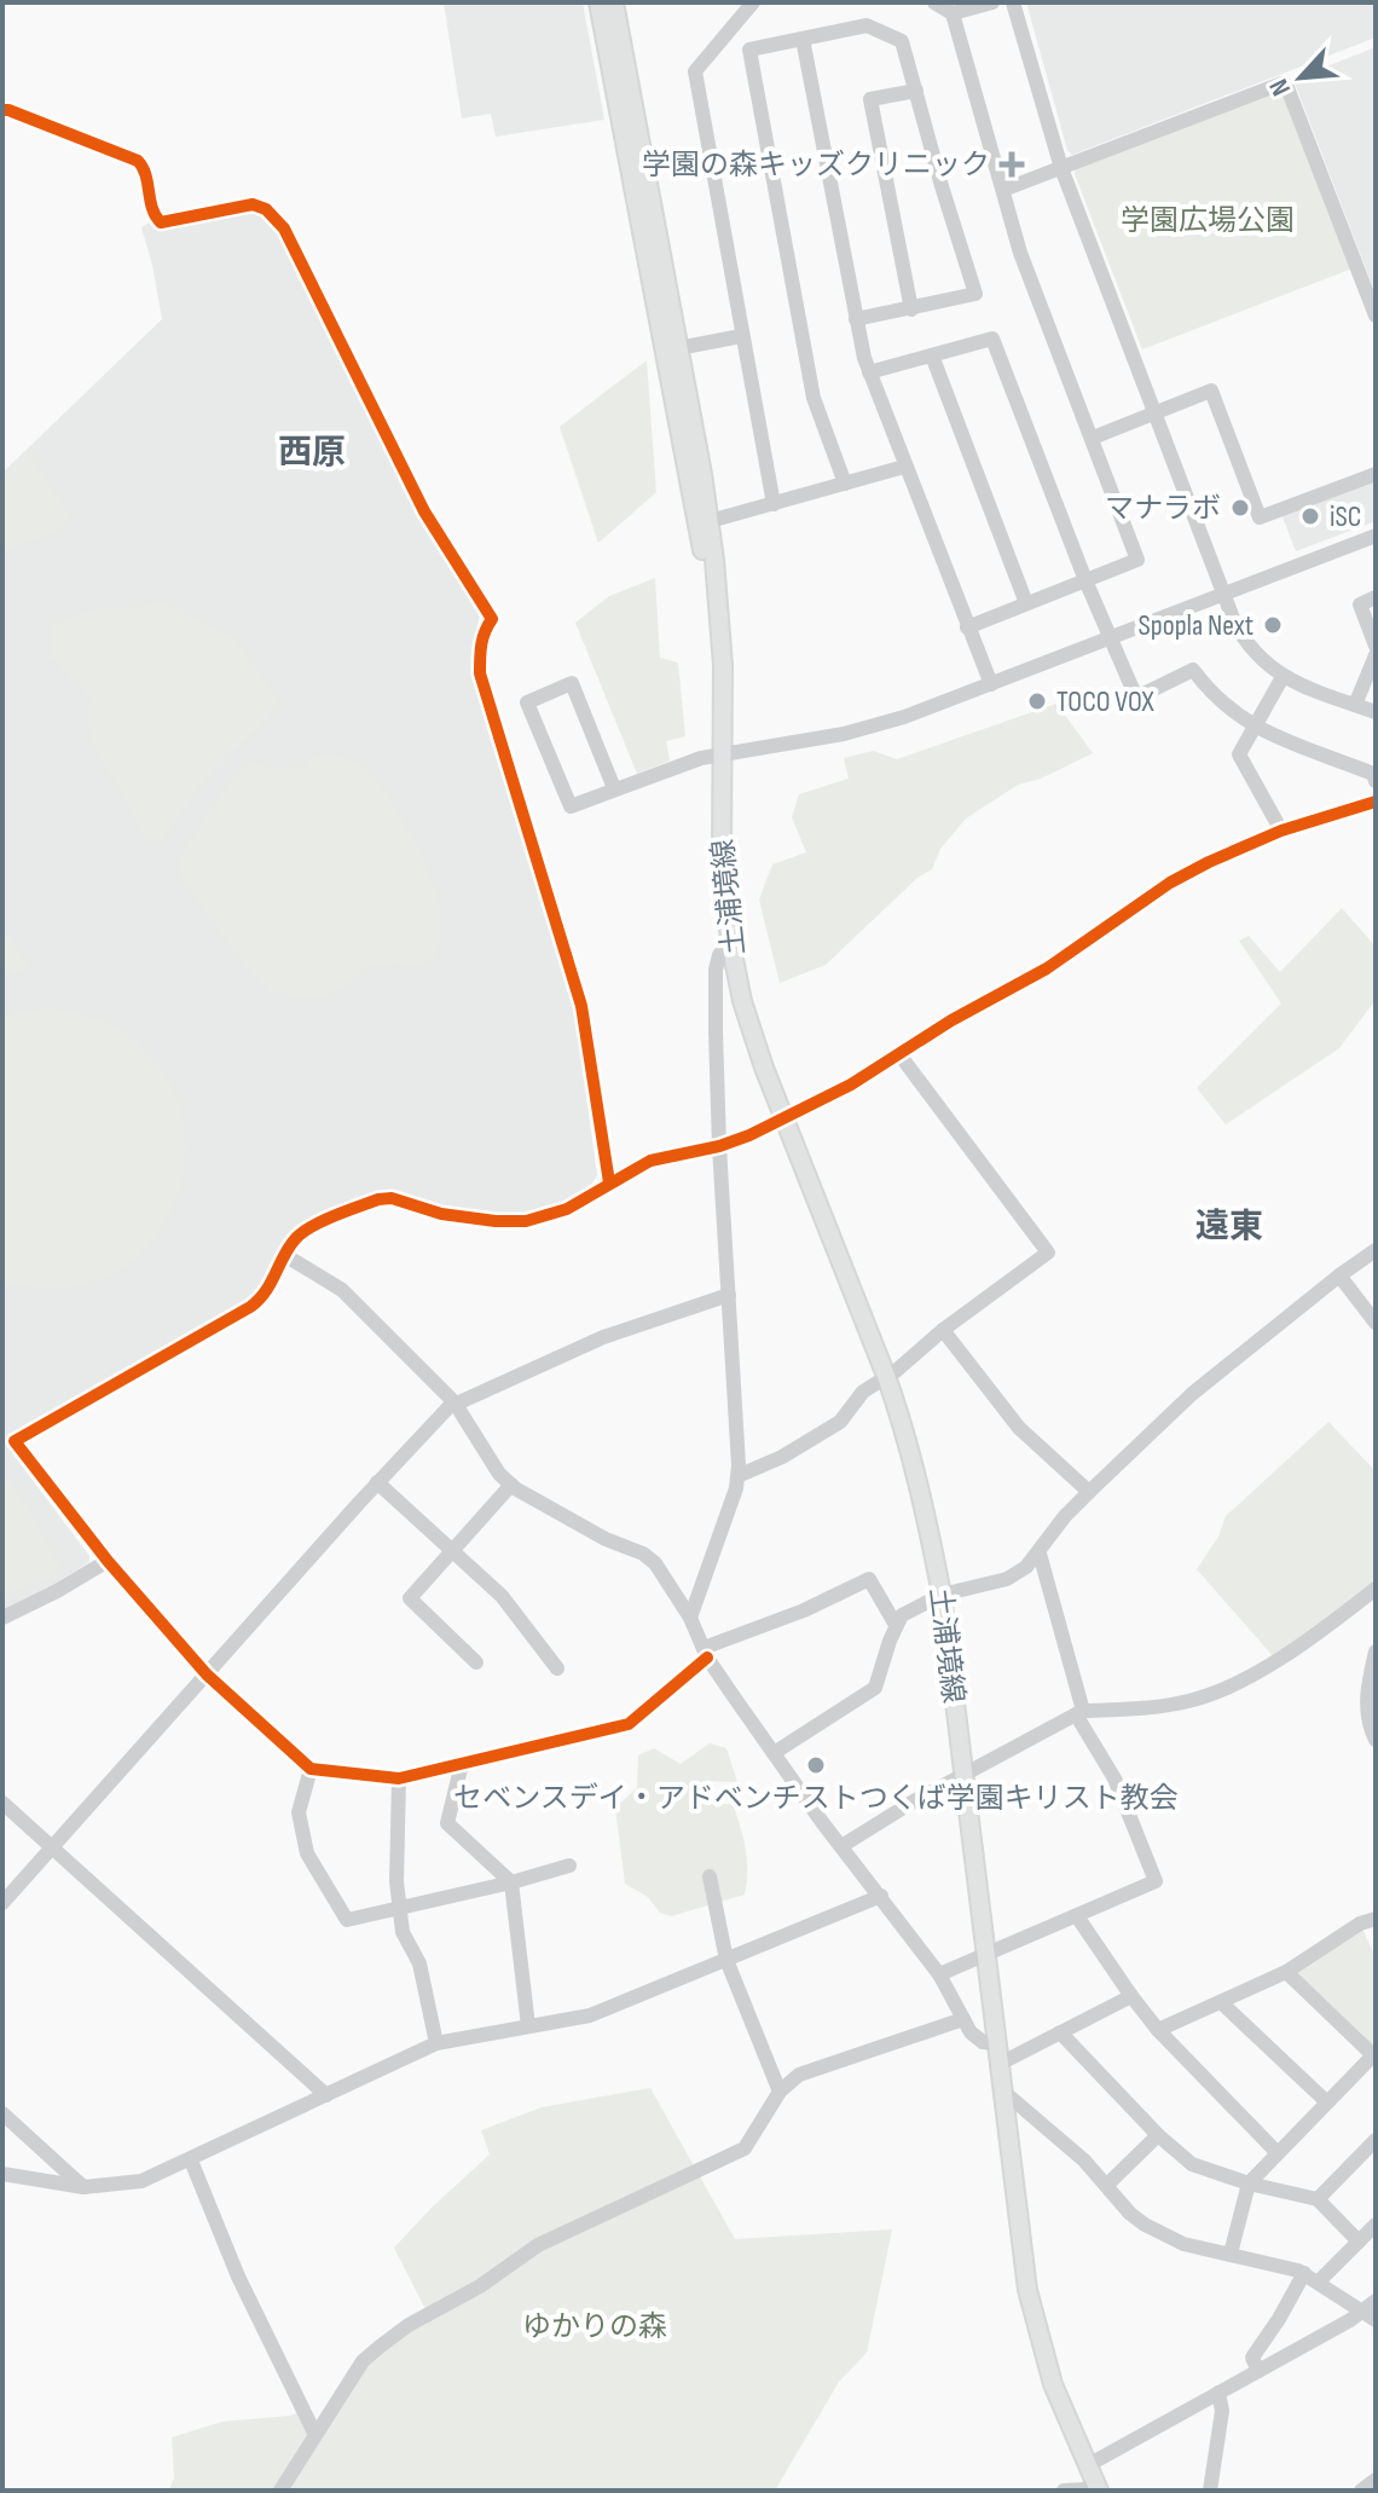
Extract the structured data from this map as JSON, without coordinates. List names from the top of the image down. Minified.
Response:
{"streets":{"main road":["土浦境線"]},"districts":["西原","遠東"],"parks":["学園広場公園","ゆかりの森"],"places":{"health":["学園の森キッズクリニック"],"other":["マナラボ","iSC","Spopla Next","TOCO VOX","セベンスデイ・アドベンチストつくば学園キリスト教会"]},"north":"bottom left"}
